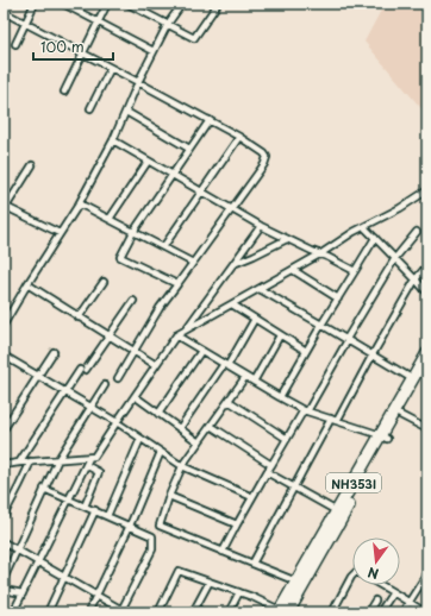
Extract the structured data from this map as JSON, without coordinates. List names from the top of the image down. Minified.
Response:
{"streets":{"highway":["NH353I"]},"scale_bar":"100 m","north":"bottom"}
